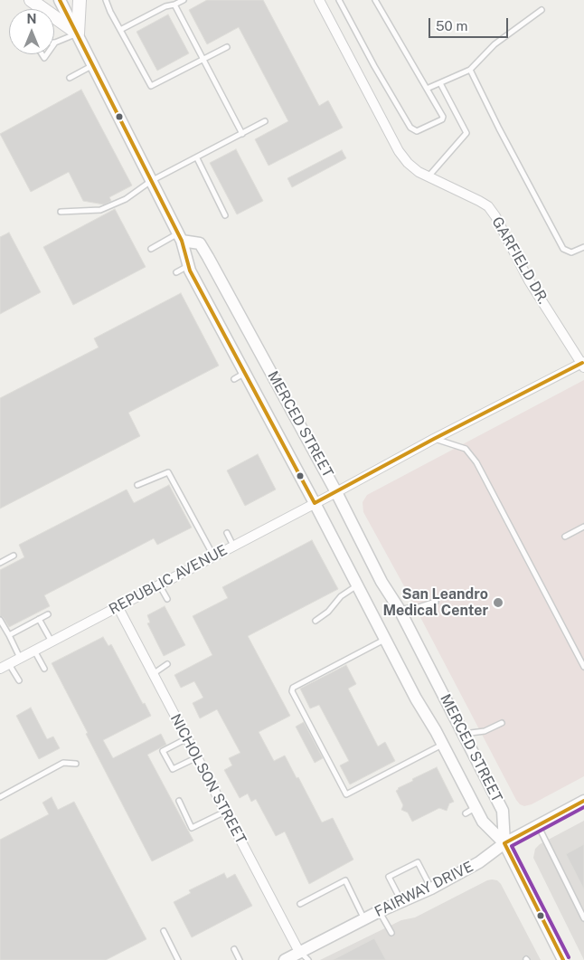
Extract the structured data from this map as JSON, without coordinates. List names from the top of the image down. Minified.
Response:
{"streets":{"street":["GARFIELD DR.","MERCED STREET","REPUBLIC AVENUE","NICHOLSON STREET","FAIRWAY DRIVE"]},"crossings":[["GARFIELD DR.","REPUBLIC AVENUE"],["MERCED STREET","REPUBLIC AVENUE"],["MERCED STREET","FAIRWAY DRIVE"],["REPUBLIC AVENUE","NICHOLSON STREET"],["NICHOLSON STREET","FAIRWAY DRIVE"]],"places":["San Leandro Medical Center"],"scale_bar":"50 m","north":"top"}
